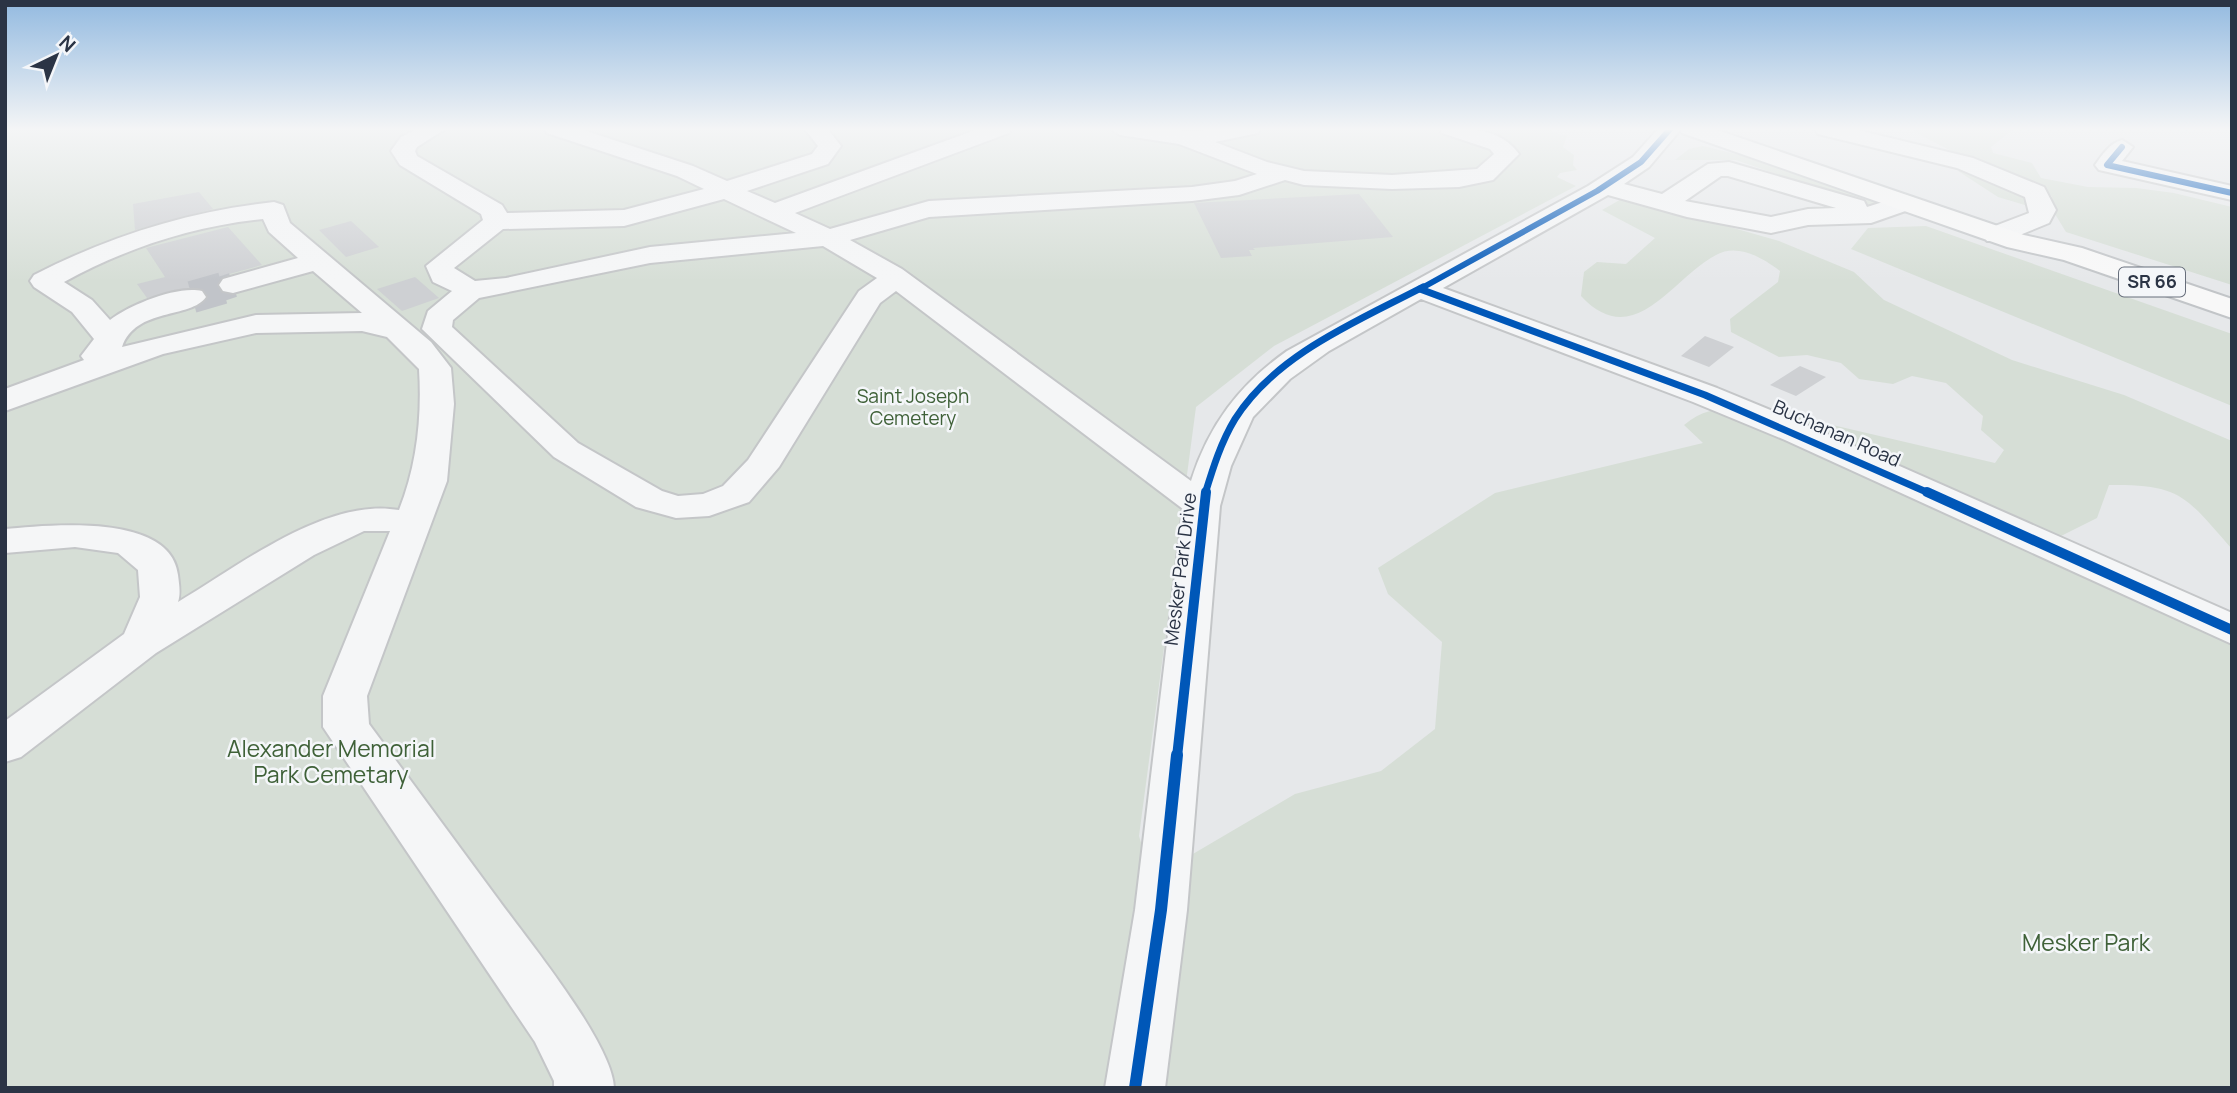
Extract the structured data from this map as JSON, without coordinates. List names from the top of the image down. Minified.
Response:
{"streets":{"main road":["SR 66"],"street":["Buchanan Road","Mesker Park Drive"]},"crossings":[["Buchanan Road","Mesker Park Drive"]],"parks":["Saint Joseph Cemetery","Alexander Memorial Park Cemetary","Mesker Park"],"north":"top right"}
